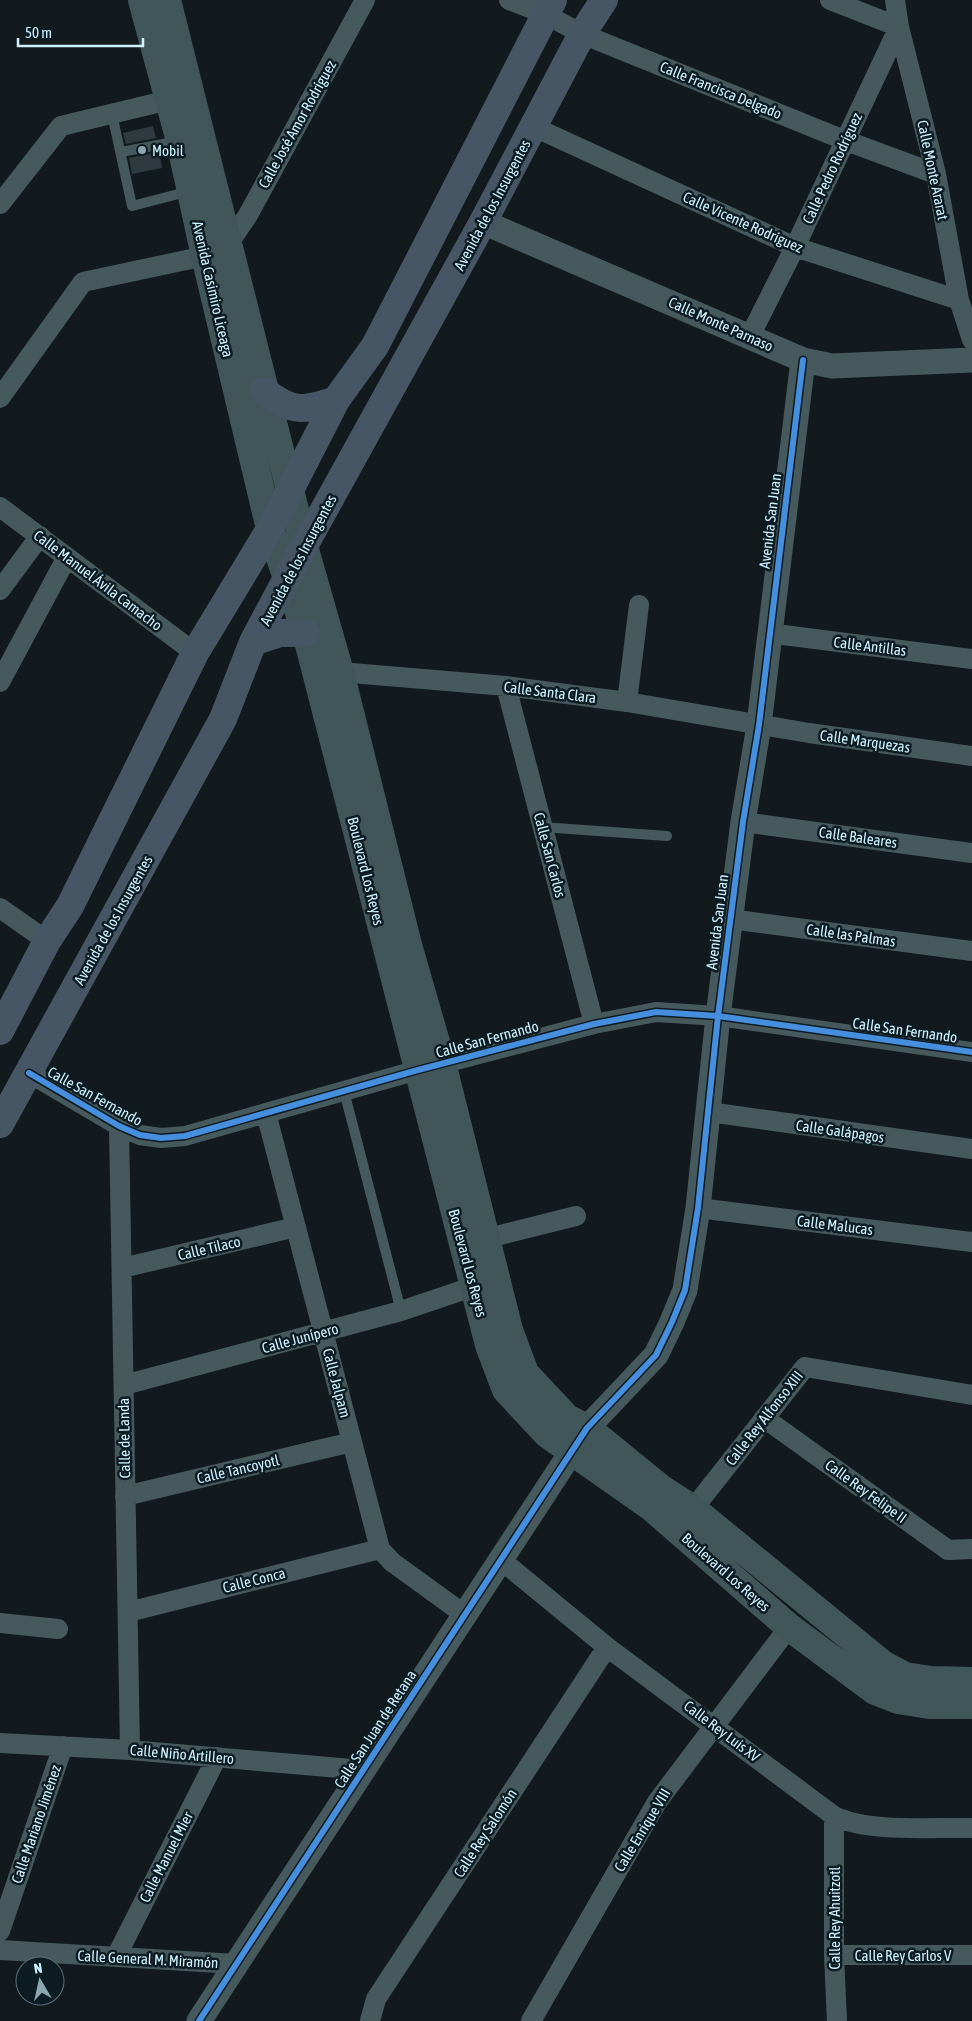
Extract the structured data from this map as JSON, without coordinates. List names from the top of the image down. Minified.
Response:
{"streets":{"main road":["Avenida de los Insurgentes","Avenida Casimiro Liceaga","Boulevard Los Reyes"],"street":["Calle Francisca Delgado","Calle José Amor Rodríguez","Calle Pedro Rodríguez","Calle Monte Ararat","Calle Vicente Rodríguez","Calle Monte Parnaso","Avenida San Juan","Calle Manuel Ávila Camacho","Calle Antillas","Calle Santa Clara","Calle Marquezas","Calle Baleares","Calle San Carlos","Calle las Palmas","Calle San Fernando","Calle Galápagos","Calle Malucas","Calle Tilaco","Calle Junípero","Calle Jalpam","Calle Rey Alfonso XIII","Calle de Landa","Calle Tancoyotl","Calle Rey Felipe II","Calle Conca","Calle San Juan de Retana","Calle Rey Luis XV","Calle Niño Artillero","Calle Mariano Jiménez","Calle Enrique VIII","Calle Rey Salomón","Calle Manuel Mier","Calle Rey Ahuitzotl","Calle Rey Carlos V","Calle General M. Miramón"]},"crossings":[["Calle Francisca Delgado","Calle Pedro Rodríguez"],["Calle Francisca Delgado","Calle Monte Ararat"],["Calle Francisca Delgado","Avenida de los Insurgentes"],["Calle José Amor Rodríguez","Avenida Casimiro Liceaga"],["Calle Pedro Rodríguez","Calle Monte Ararat"],["Calle Pedro Rodríguez","Calle Vicente Rodríguez"],["Calle Pedro Rodríguez","Calle Monte Parnaso"],["Calle Monte Ararat","Calle Vicente Rodríguez"],["Avenida de los Insurgentes","Calle Vicente Rodríguez"],["Avenida de los Insurgentes","Avenida Casimiro Liceaga"],["Avenida de los Insurgentes","Calle Monte Parnaso"],["Avenida de los Insurgentes","Boulevard Los Reyes"],["Avenida de los Insurgentes","Calle San Fernando"],["Avenida Casimiro Liceaga","Boulevard Los Reyes"],["Calle Monte Parnaso","Avenida San Juan"],["Avenida San Juan","Calle Antillas"],["Avenida San Juan","Calle Santa Clara"],["Avenida San Juan","Calle Marquezas"],["Avenida San Juan","Calle Baleares"],["Avenida San Juan","Boulevard Los Reyes"],["Avenida San Juan","Calle las Palmas"],["Avenida San Juan","Calle San Fernando"],["Avenida San Juan","Calle Galápagos"],["Avenida San Juan","Calle Malucas"],["Avenida San Juan","Calle San Juan de Retana"],["Calle Santa Clara","Calle Marquezas"],["Calle Santa Clara","Calle San Carlos"],["Calle Santa Clara","Boulevard Los Reyes"],["Calle San Carlos","Calle San Fernando"],["Boulevard Los Reyes","Calle San Fernando"],["Boulevard Los Reyes","Calle Junípero"],["Boulevard Los Reyes","Calle Rey Alfonso XIII"],["Boulevard Los Reyes","Calle San Juan de Retana"],["Boulevard Los Reyes","Calle Enrique VIII"],["Calle San Fernando","Calle Jalpam"],["Calle San Fernando","Calle de Landa"],["Calle Tilaco","Calle Jalpam"],["Calle Tilaco","Calle de Landa"],["Calle Junípero","Calle Jalpam"],["Calle Junípero","Calle de Landa"],["Calle Jalpam","Calle Tancoyotl"],["Calle Jalpam","Calle Conca"],["Calle Rey Alfonso XIII","Calle Rey Felipe II"],["Calle de Landa","Calle Tancoyotl"],["Calle de Landa","Calle Conca"],["Calle de Landa","Calle Niño Artillero"],["Calle San Juan de Retana","Calle Rey Luis XV"],["Calle San Juan de Retana","Calle Niño Artillero"],["Calle San Juan de Retana","Calle General M. Miramón"],["Calle Rey Luis XV","Calle Enrique VIII"],["Calle Rey Luis XV","Calle Rey Salomón"],["Calle Rey Luis XV","Calle Rey Ahuitzotl"],["Calle Niño Artillero","Calle Mariano Jiménez"],["Calle Niño Artillero","Calle Manuel Mier"],["Calle Manuel Mier","Calle General M. Miramón"],["Calle Rey Ahuitzotl","Calle Rey Carlos V"]],"places":["Mobil"],"scale_bar":"50 m","north":"top"}
